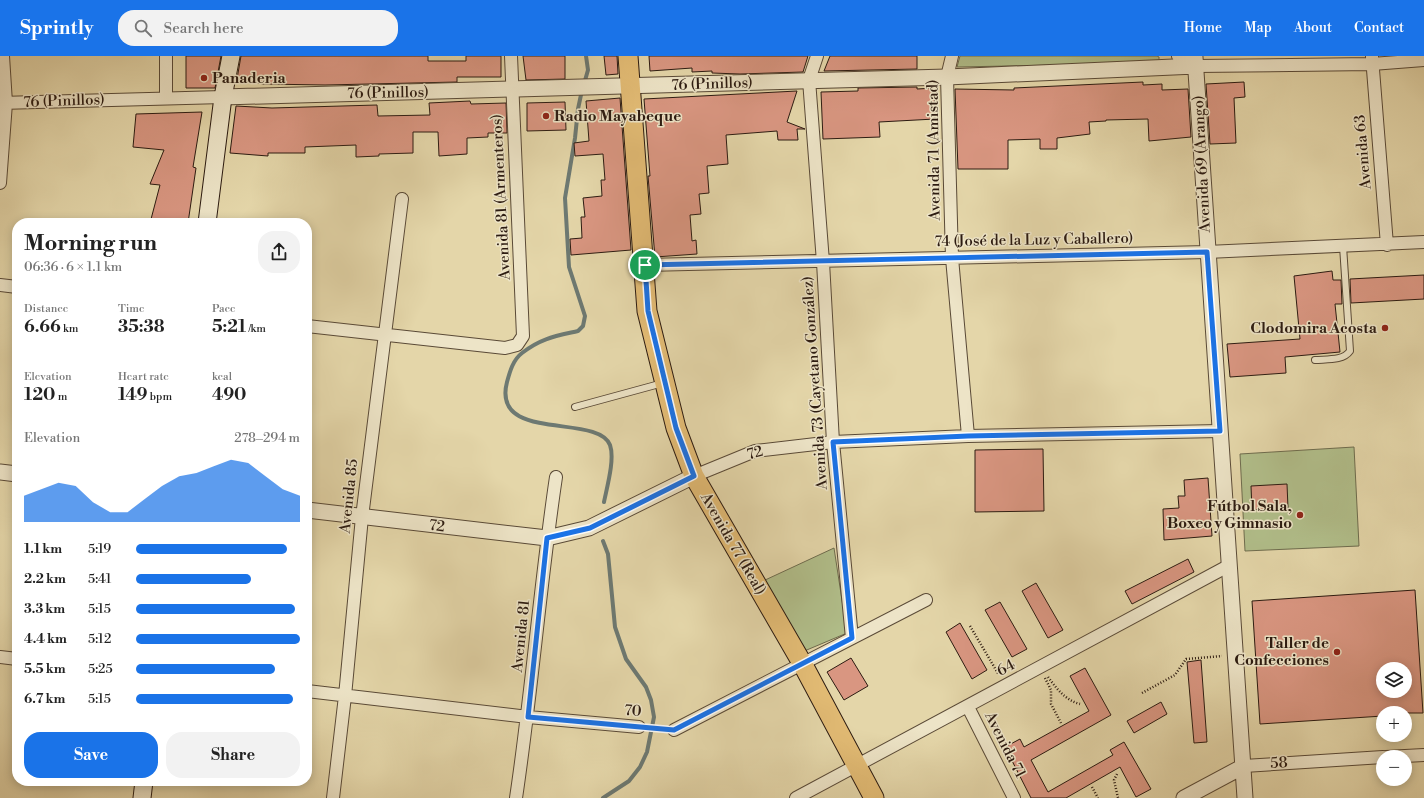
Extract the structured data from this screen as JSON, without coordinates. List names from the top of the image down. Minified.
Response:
{"streets":{"main road":["Avenida 77 (Real)"],"street":["76 (Pinillos)","Avenida 71 (Amistad)","Avenida 63","Avenida 69 (Arango)","Avenida 81 (Armenteros)","74 (José de la Luz y Caballero)","Avenida 73 (Cayetano González)","72","Avenida 85","Avenida 81","64","70","Avenida 71","58"]},"crossings":[["76 (Pinillos)","Avenida 71 (Amistad)"],["76 (Pinillos)","Avenida 63"],["76 (Pinillos)","Avenida 69 (Arango)"],["76 (Pinillos)","Avenida 81 (Armenteros)"],["76 (Pinillos)","Avenida 73 (Cayetano González)"],["76 (Pinillos)","Avenida 77 (Real)"],["Avenida 71 (Amistad)","74 (José de la Luz y Caballero)"],["Avenida 71 (Amistad)","72"],["Avenida 63","74 (José de la Luz y Caballero)"],["Avenida 69 (Arango)","74 (José de la Luz y Caballero)"],["Avenida 69 (Arango)","72"],["Avenida 69 (Arango)","64"],["Avenida 69 (Arango)","58"],["Avenida 81 (Armenteros)","Avenida 85"],["74 (José de la Luz y Caballero)","Avenida 73 (Cayetano González)"],["74 (José de la Luz y Caballero)","Avenida 77 (Real)"],["Avenida 73 (Cayetano González)","72"],["72","Avenida 85"],["72","Avenida 77 (Real)"],["72","Avenida 81"],["Avenida 85","70"],["Avenida 77 (Real)","64"],["Avenida 81","70"],["64","Avenida 71"]],"places":["Panaderia","Radio Mayabeque","Clodomira Acosta","Fútbol Sala, Boxeo y Gimnasio","Taller de Confecciones"],"page":{"header":"Sprintly","search":"Search here","nav":["Home","Map","About","Contact"],"heading":["Morning run","06:36 · 6 × 1.1 km"],"stats":[["Distance","6.66 km"],["Time","35:38"],["Pace","5:21 /km"],["Elevation","120 m"],["Heart rate","149 bpm"],["kcal","490"]],"chart":["Elevation","278–294 m"],"list":[{"name":"1.1 km","note":"5:19"},{"name":"2.2 km","note":"5:41"},{"name":"3.3 km","note":"5:15"},{"name":"4.4 km","note":"5:12"},{"name":"5.5 km","note":"5:25"},{"name":"6.7 km","note":"5:15"}],"map_buttons":["+","−"],"buttons":["Save","Share"]}}
